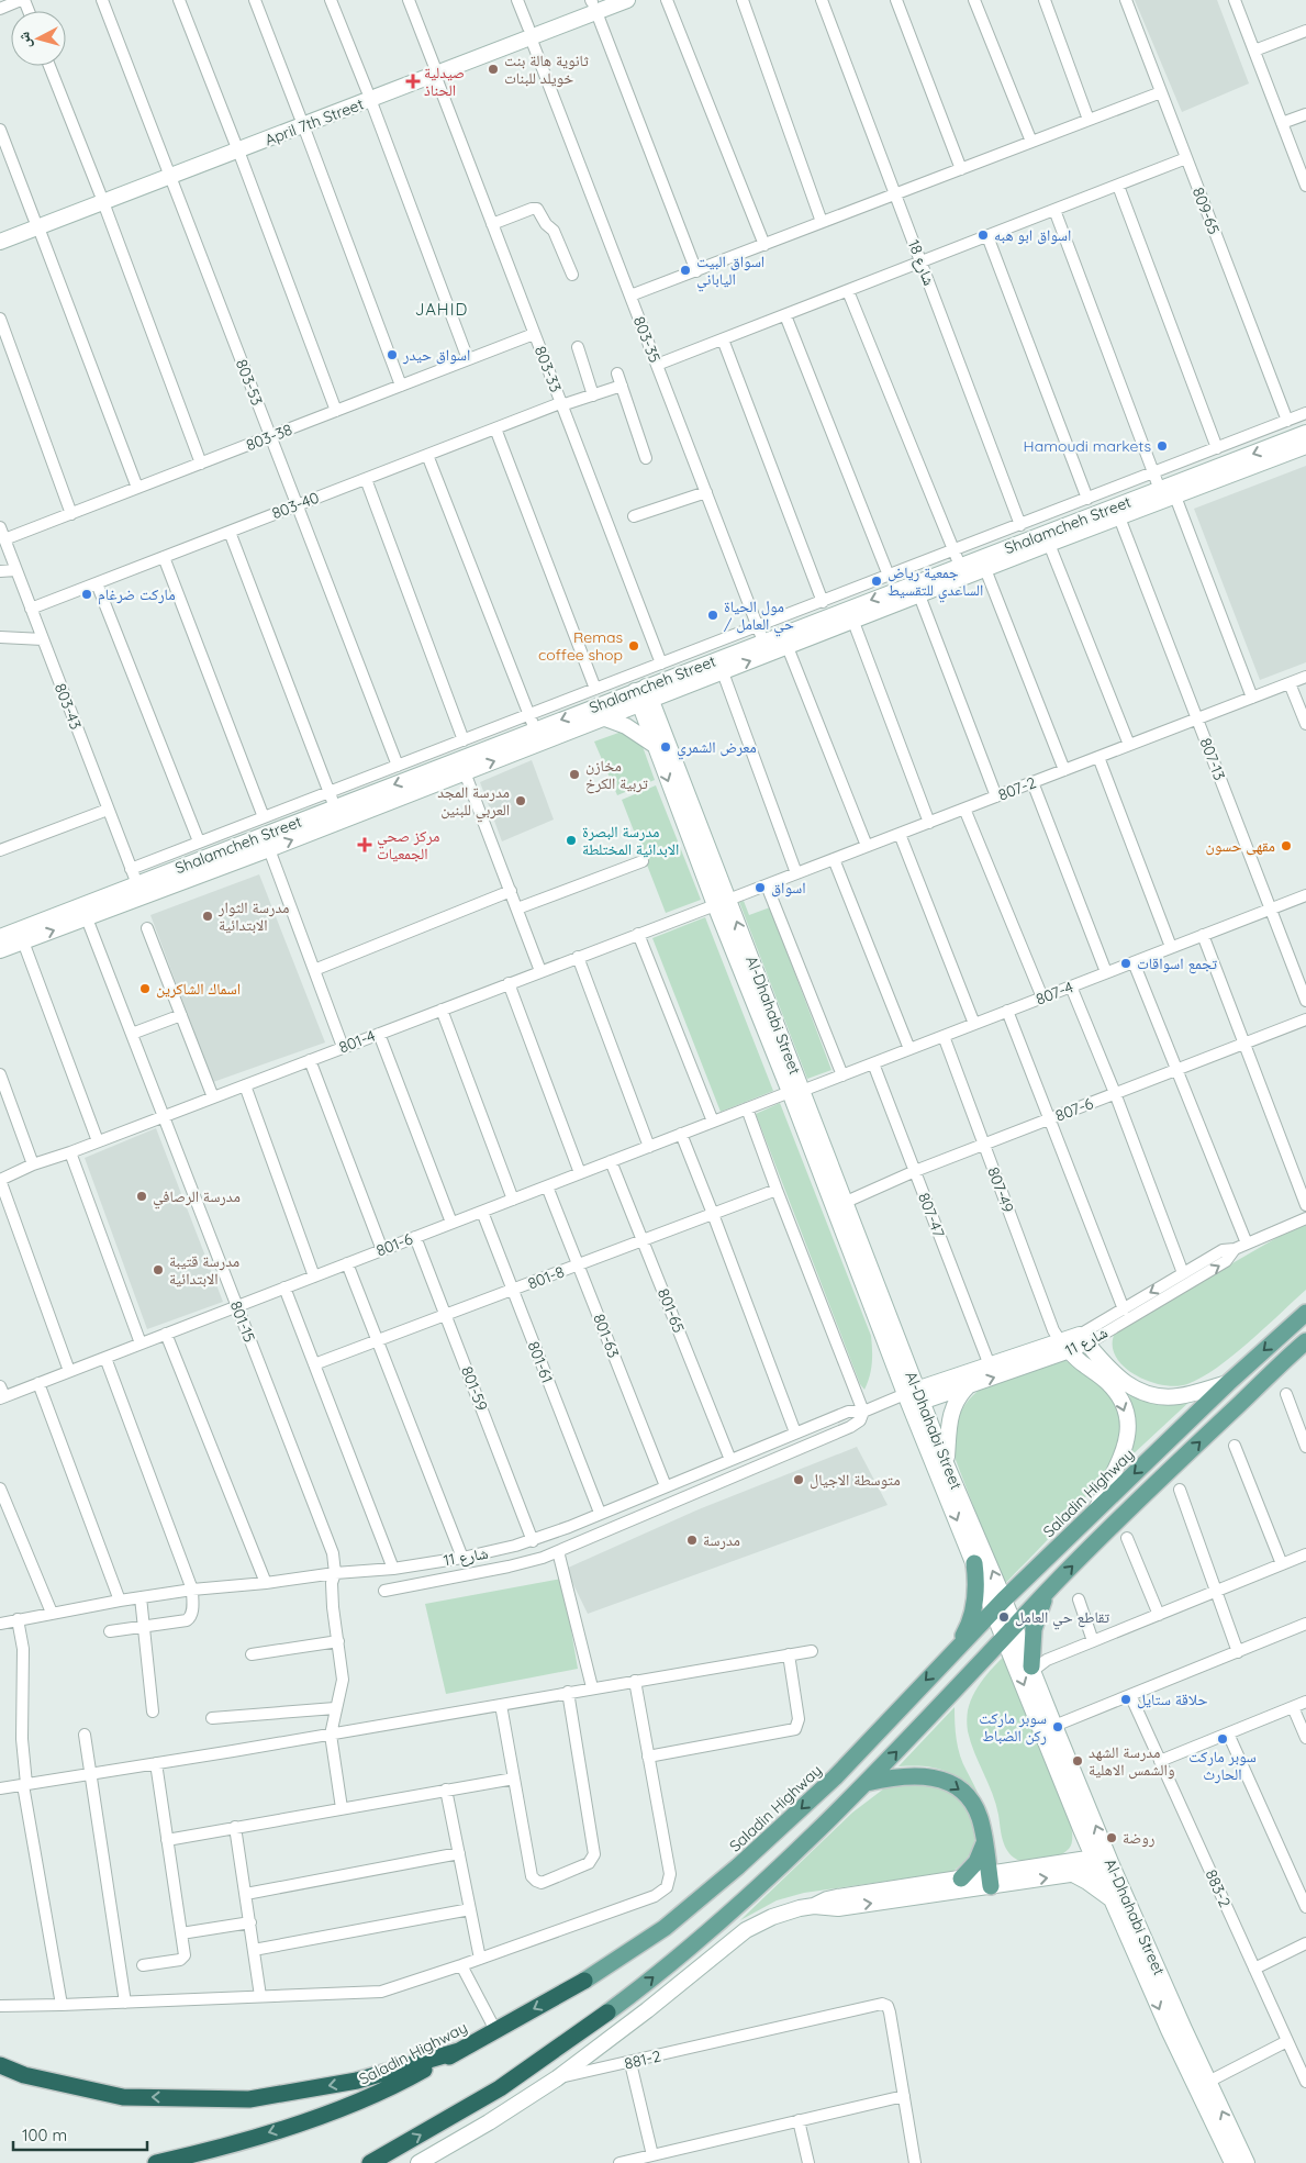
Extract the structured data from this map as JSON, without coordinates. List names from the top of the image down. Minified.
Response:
{"streets":{"highway":["Saladin Highway"],"street":["April 7th Street","809-65","شارع 18","803-35","803-33","803-53","803-38","803-40","Shalamcheh Street","803-43","807-13","807-2","807-4","Al-Dhahabi Street","801-4","807-6","807-49","807-47","801-6","801-8","801-65","801-15","801-63","شارع 11","801-61","801-59","883-2","881-2"]},"crossings":[["April 7th Street","803-35"],["April 7th Street","803-33"],["April 7th Street","803-53"],["803-35","Shalamcheh Street"],["803-33","803-38"],["803-33","803-40"],["803-53","803-38"],["803-53","803-40"],["803-38","803-43"],["803-40","803-43"],["Shalamcheh Street","803-43"],["Shalamcheh Street","807-13"],["Shalamcheh Street","Al-Dhahabi Street"],["Shalamcheh Street","801-15"],["807-13","807-2"],["807-13","807-4"],["807-2","Al-Dhahabi Street"],["807-2","801-4"],["807-4","Al-Dhahabi Street"],["807-4","807-49"],["807-4","807-47"],["807-4","801-6"],["Al-Dhahabi Street","801-4"],["Al-Dhahabi Street","807-6"],["Al-Dhahabi Street","801-6"],["Al-Dhahabi Street","شارع 11"],["Al-Dhahabi Street","Saladin Highway"],["801-4","801-15"],["807-6","807-49"],["807-6","807-47"],["807-49","شارع 11"],["807-47","شارع 11"],["801-6","801-65"],["801-6","801-15"],["801-6","801-63"],["801-6","801-61"],["801-6","801-59"],["801-8","801-65"],["801-8","801-63"],["801-8","801-61"],["801-8","801-59"],["801-65","شارع 11"],["801-15","شارع 11"],["801-63","شارع 11"],["شارع 11","801-61"],["شارع 11","801-59"]],"districts":["JAHID"],"places":{"other":["ثانوية هالة بنت خويلد للبنات","اسواق ابو هبه","اسواق البيت الياباني","اسواق حيدر","Hamoudi markets","جمعية رياض الساعدي للتقسيط","ماركت ضرغام","مول الحياة / حي العامل","Remas coffee shop","معرض الشمري","مخازن تربية الكرخ","مدرسة المجد العربي للبنين","مدرسة البصرة الابدائية المختلطة","مقهى حسون","اسواق","مدرسة الثوار الابتدائية","تجمع اسواقات","اسماك الشاكرين","مدرسة الرصافي","مدرسة قتيبة الابتدائية","متوسطة الاجيال","مدرسة","تقاطع حي العامل","حلاقة ستايل","سوبر ماركت ركن الضباط","سوبر ماركت الحارث","مدرسة الشهد والشمس الاهلية","روضة"],"health":["صيدلية الحناذ","مركز صحي الجمعيات"]},"scale_bar":"100 m","north":"left"}
